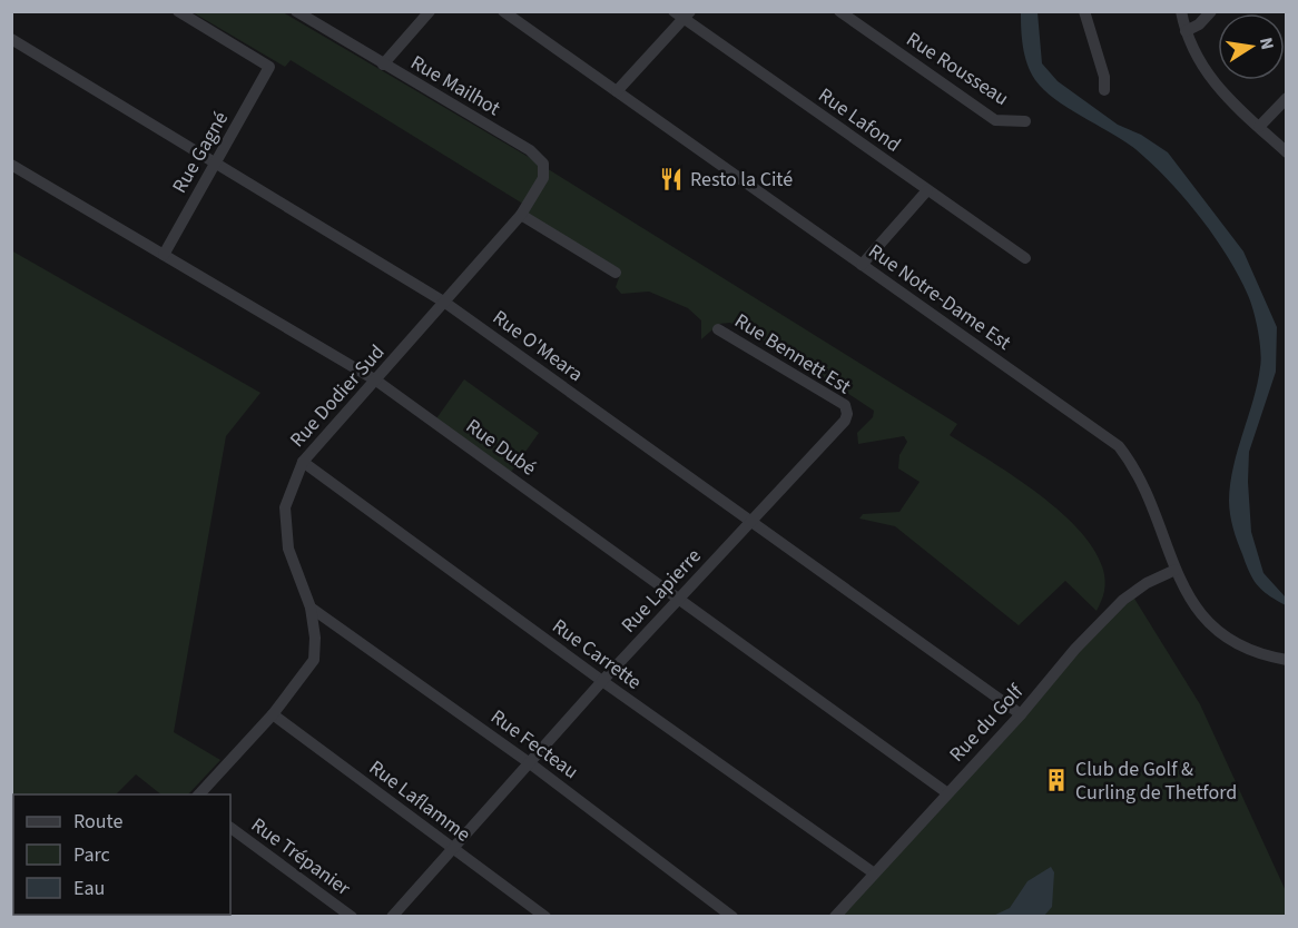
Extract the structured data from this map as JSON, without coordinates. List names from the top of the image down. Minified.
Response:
{"streets":{"street":["Rue Rousseau","Rue Mailhot","Rue Lafond","Rue Gagné","Rue Notre-Dame Est","Rue O'Meara","Rue Bennett Est","Rue Dodier Sud","Rue Dubé","Rue Lapierre","Rue Carrette","Rue du Golf","Rue Fecteau","Rue Laflamme","Rue Trépanier"]},"crossings":[["Rue Mailhot","Rue Dodier Sud"],["Rue Gagné","Rue O'Meara"],["Rue Gagné","Rue Dubé"],["Rue Notre-Dame Est","Rue du Golf"],["Rue O'Meara","Rue Dodier Sud"],["Rue O'Meara","Rue Lapierre"],["Rue O'Meara","Rue du Golf"],["Rue Bennett Est","Rue Lapierre"],["Rue Dodier Sud","Rue Dubé"],["Rue Dodier Sud","Rue Carrette"],["Rue Dodier Sud","Rue Fecteau"],["Rue Dodier Sud","Rue Laflamme"],["Rue Dubé","Rue Lapierre"],["Rue Dubé","Rue du Golf"],["Rue Lapierre","Rue Carrette"],["Rue Lapierre","Rue Fecteau"],["Rue Lapierre","Rue Laflamme"],["Rue Carrette","Rue du Golf"]],"places":{"restaurant":["Resto la Cité"],"building":["Club de Golf & Curling de Thetford"]},"legend":["Route","Parc","Eau"],"north":"right"}
